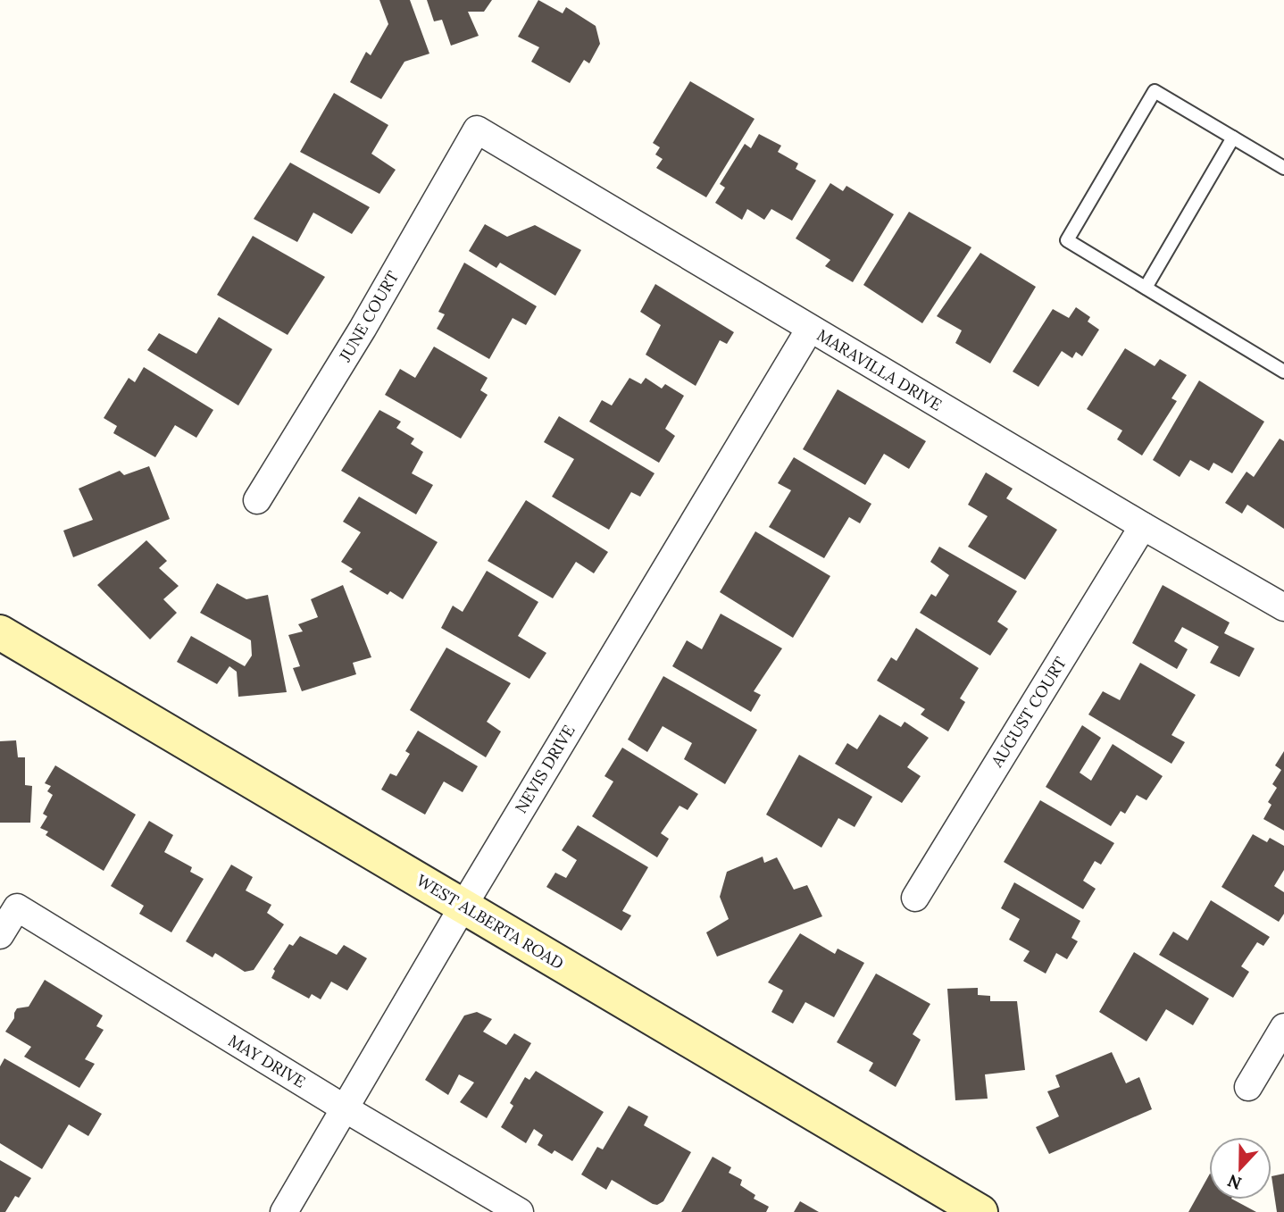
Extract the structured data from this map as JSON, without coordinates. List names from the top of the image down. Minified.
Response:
{"streets":{"street":["JUNE COURT","MARAVILLA DRIVE","AUGUST COURT","NEVIS DRIVE","WEST ALBERTA ROAD","MAY DRIVE"]},"crossings":[["JUNE COURT","MARAVILLA DRIVE"],["MARAVILLA DRIVE","AUGUST COURT"],["MARAVILLA DRIVE","NEVIS DRIVE"],["NEVIS DRIVE","WEST ALBERTA ROAD"],["NEVIS DRIVE","MAY DRIVE"]],"north":"bottom"}
